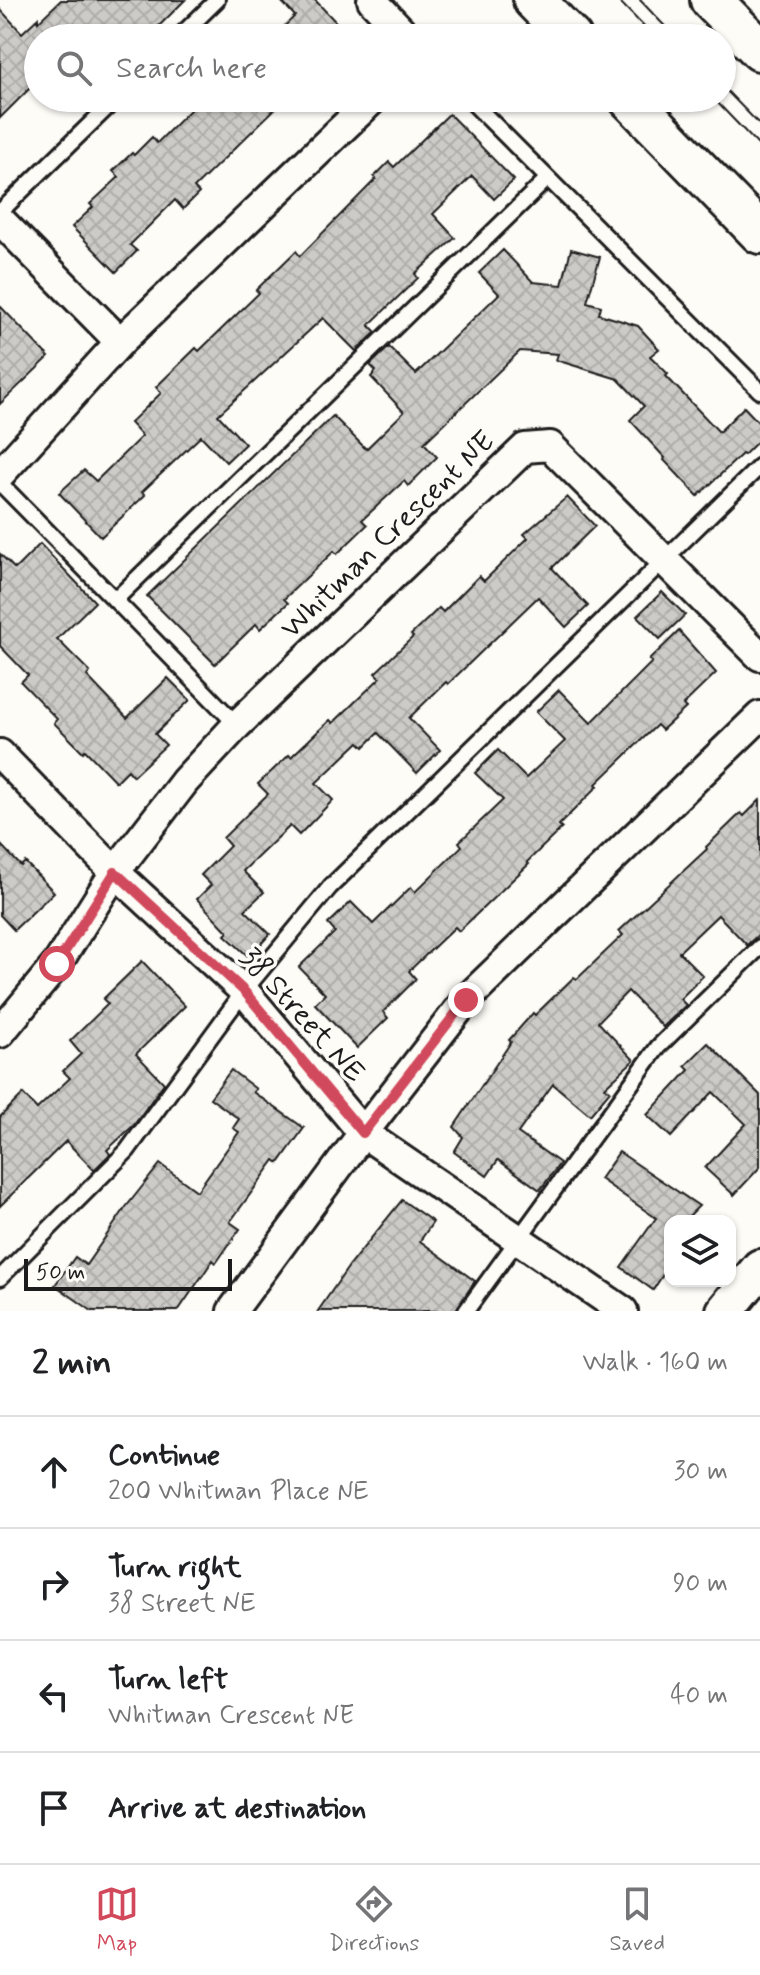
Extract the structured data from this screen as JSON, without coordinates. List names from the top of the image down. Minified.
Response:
{"streets":{"street":["Whitman Crescent NE","38 Street NE"]},"crossings":[["Whitman Crescent NE","38 Street NE"]],"scale_bar":"50 m","page":{"search":"Search here","scale":"50 m","heading":["2 min","Walk · 160 m"],"list":[["Continue","200 Whitman Place NE","30 m"],["Turn right","38 Street NE","90 m"],["Turn left","Whitman Crescent NE","40 m"],"Arrive at destination"],"nav":["Map","Directions","Saved"]}}
